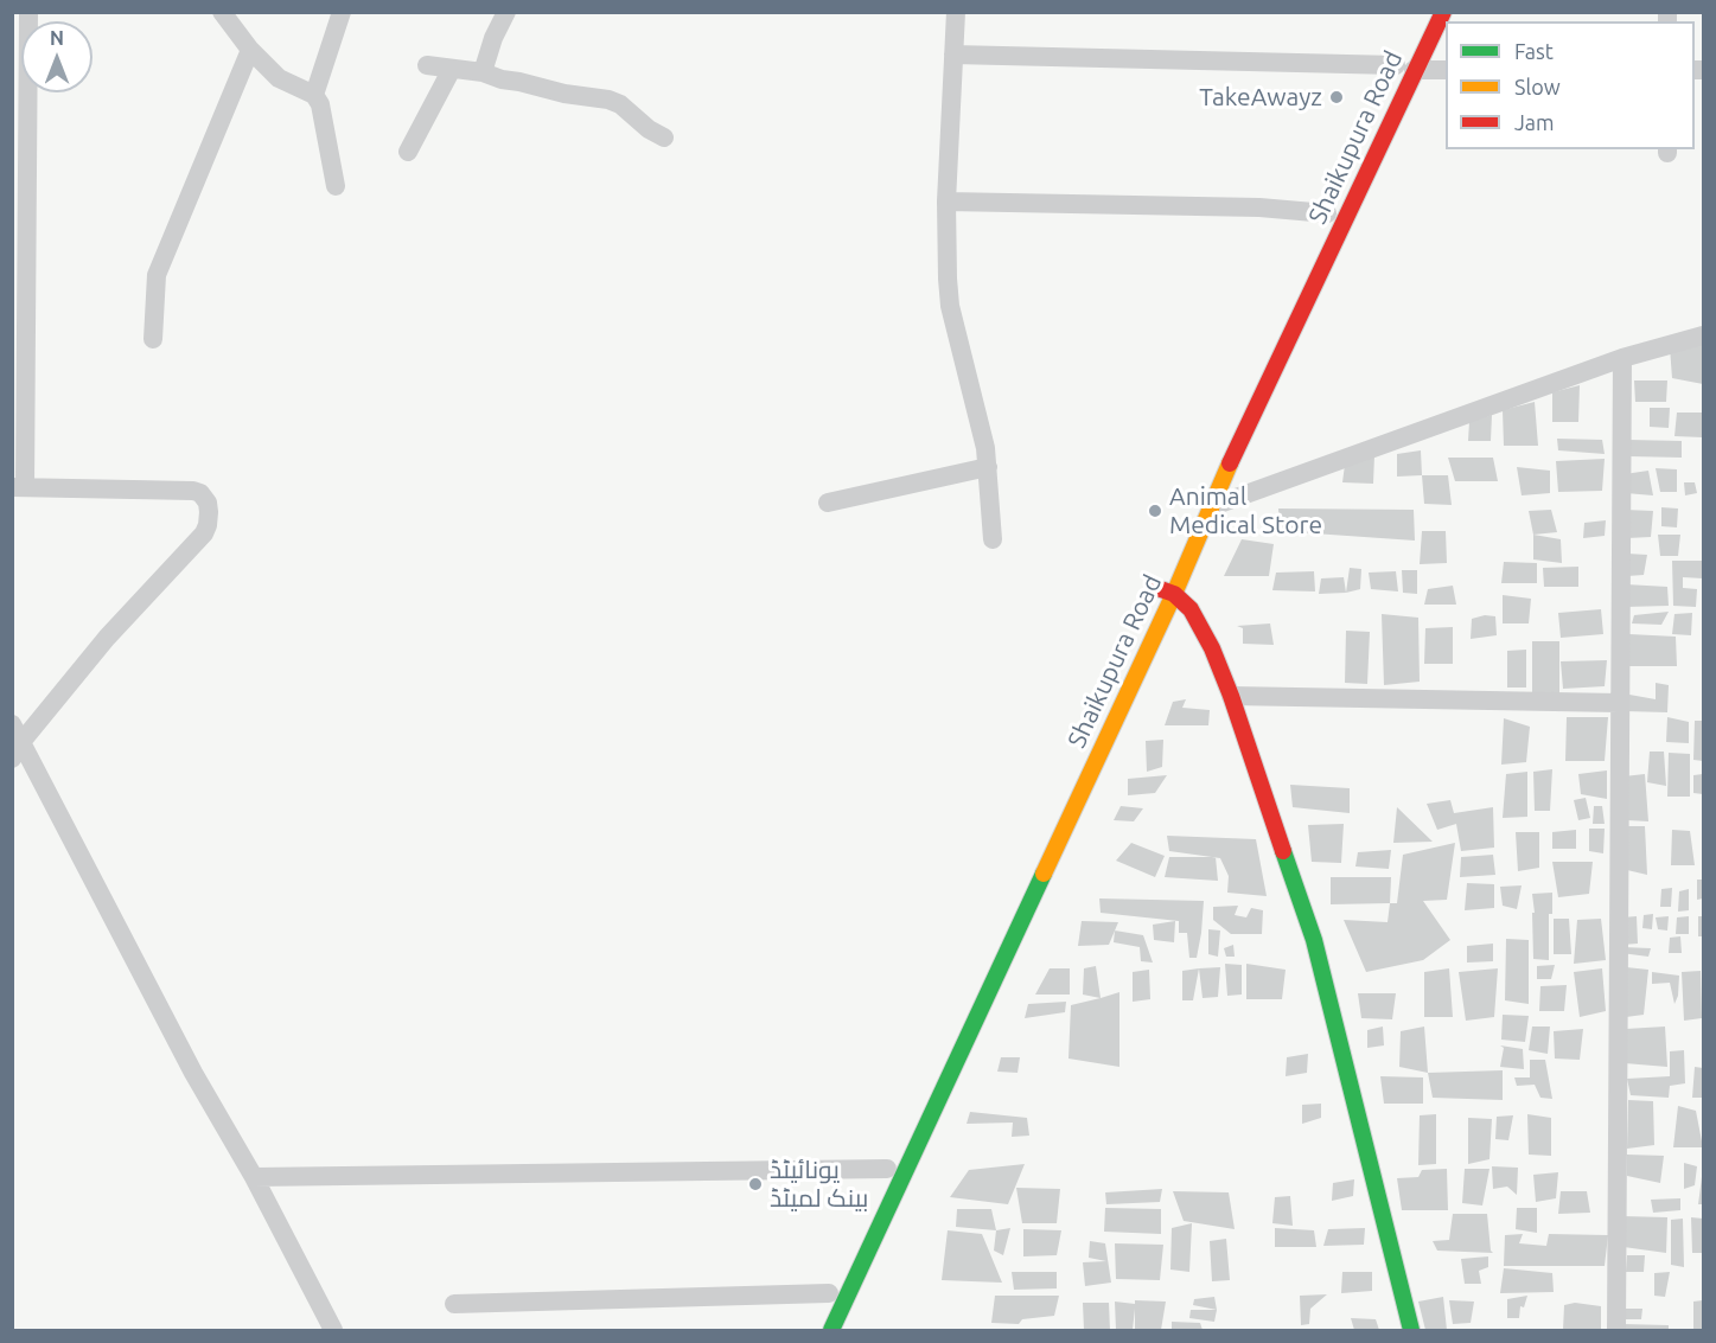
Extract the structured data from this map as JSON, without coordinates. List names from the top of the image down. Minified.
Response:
{"streets":{"main road":["Shaikupura Road"]},"places":["TakeAwayz","Animal Medical Store","یونائیٹڈ بینک لمیٹڈ"],"legend":["Fast","Slow","Jam"],"north":"top"}
